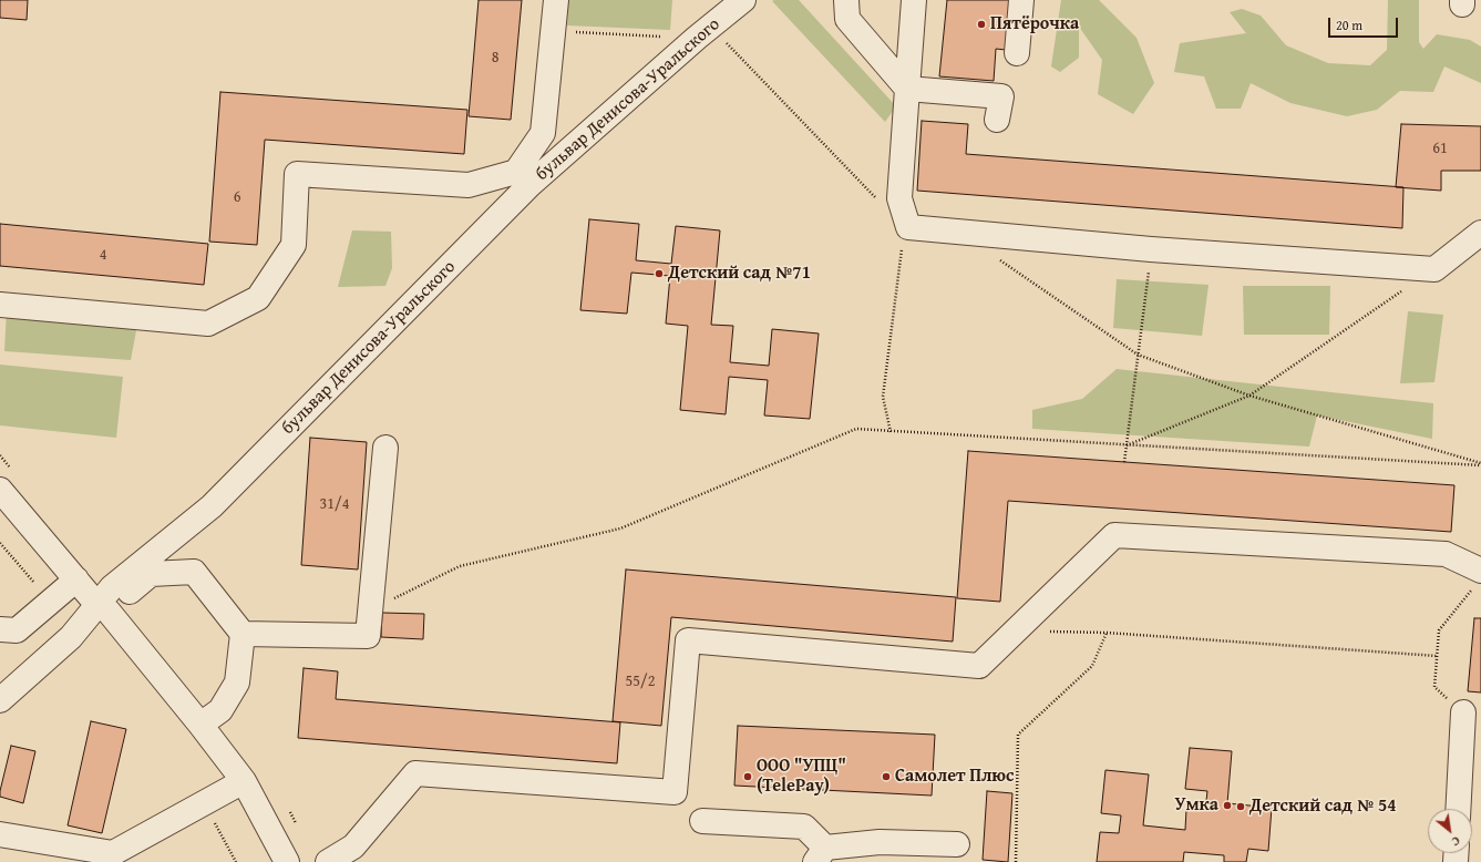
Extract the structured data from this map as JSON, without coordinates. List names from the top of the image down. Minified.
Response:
{"streets":{"street":["бульвар Денисова-Уральского"]},"places":["Пятёрочка","Детский сад №71","ООО \"УПЦ\" (TelePay)","Самолет Плюс","Умка","Детский сад № 54"],"house_numbers":["8","61","6","4","31/4","55/2"],"scale_bar":"20 m","north":"bottom right"}
